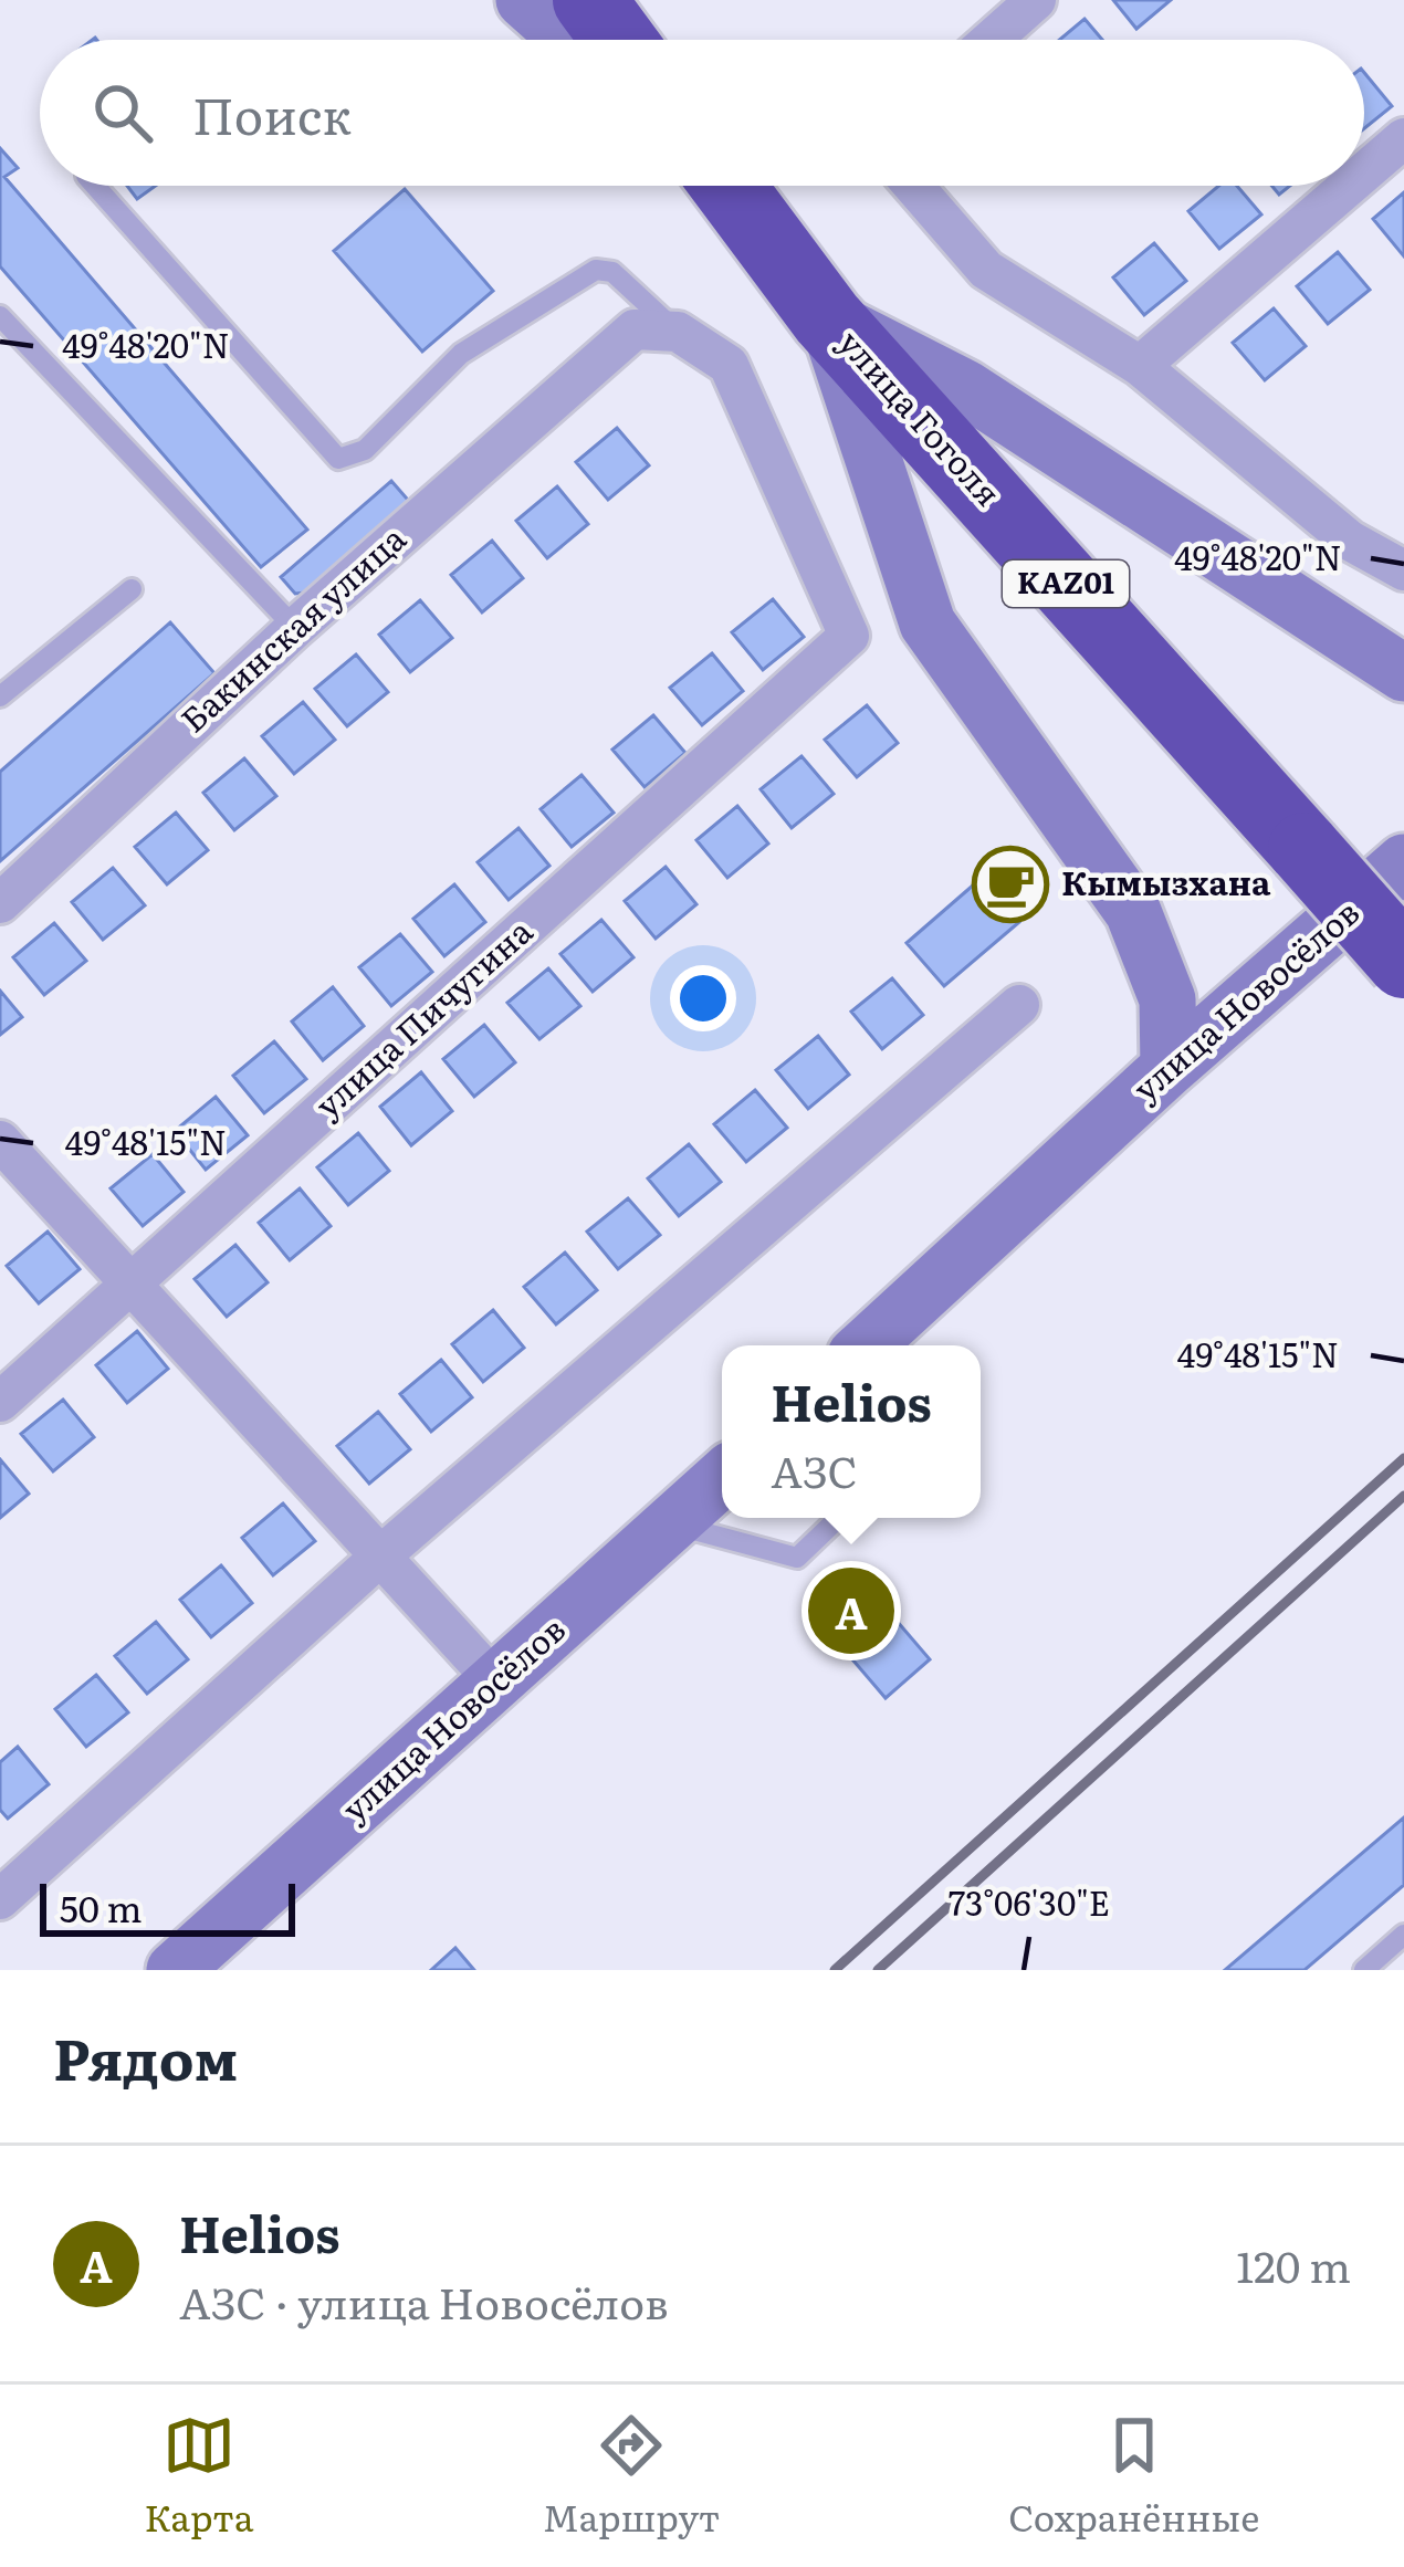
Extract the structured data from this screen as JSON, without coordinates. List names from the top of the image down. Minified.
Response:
{"streets":{"highway":["улица Гоголя","KАZ01"],"street":["Бакинская улица","улица Новосёлов","улица Пичугина"]},"crossings":[["Бакинская улица","улица Пичугина"]],"places":{"cafe":["Кымызхана"]},"scale_bar":"50 m","page":{"search":"Поиск","popup":["Helios","АЗС"],"pins":"A","scale":"50 m","heading":"Рядом","list":[{"mark":"A","name":"Helios","note":"АЗС · улица Новосёлов","value":"120 m"}],"nav":["Карта","Маршрут","Сохранённые"]},"coordinates":["49°48'20\"N","49°48'15\"N","73°06'30\"E"]}
